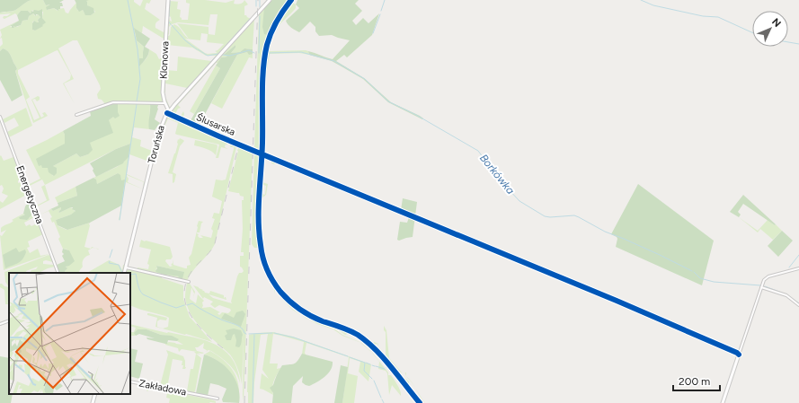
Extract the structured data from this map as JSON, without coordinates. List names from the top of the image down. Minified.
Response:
{"streets":{"street":["Klonowa","Ślusarska","Toruńska","Energetyczna","Zakładowa"]},"crossings":[["Klonowa","Ślusarska"],["Klonowa","Toruńska"],["Ślusarska","Toruńska"]],"water":["Borkówka"],"scale_bar":"200 m","north":"top right"}
